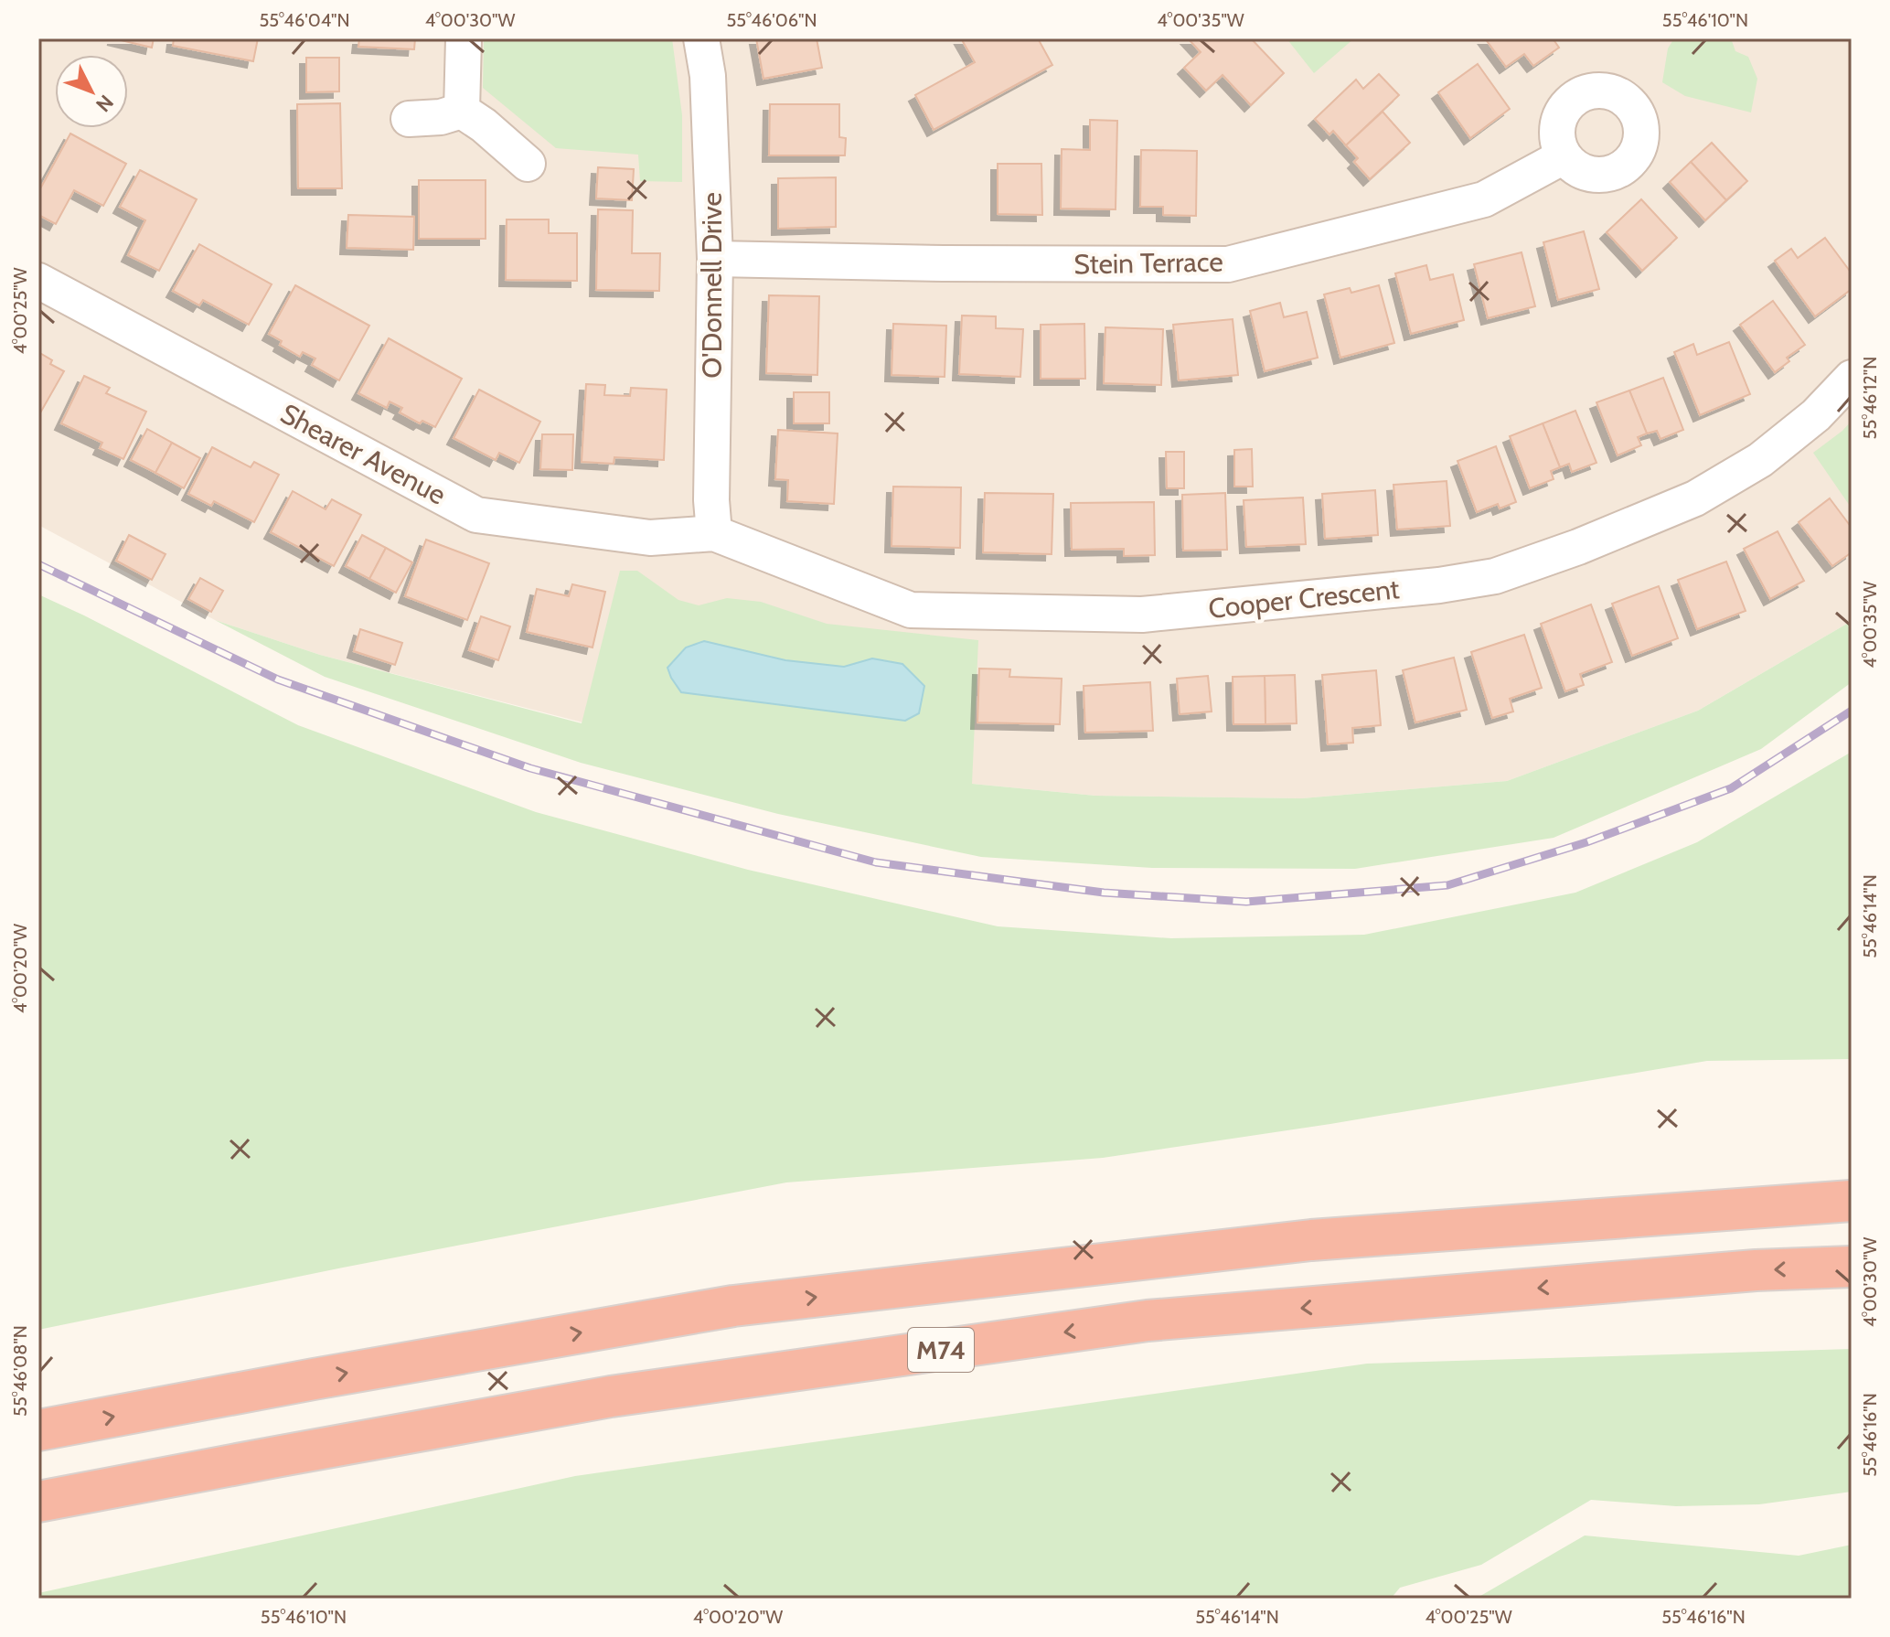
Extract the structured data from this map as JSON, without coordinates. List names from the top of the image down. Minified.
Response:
{"streets":{"highway":["M74"],"street":["Stein Terrace","O'Donnell Drive","Shearer Avenue","Cooper Crescent"]},"crossings":[["Stein Terrace","O'Donnell Drive"],["O'Donnell Drive","Shearer Avenue"],["O'Donnell Drive","Cooper Crescent"],["Shearer Avenue","Cooper Crescent"]],"north":"bottom right","coordinates":["55°46'04\"N","4°00'30\"W","55°46'06\"N","4°00'35\"W","55°46'10\"N","4°00'25\"W","55°46'12\"N","55°46'14\"N","4°00'20\"W","55°46'08\"N","55°46'16\"N"]}
